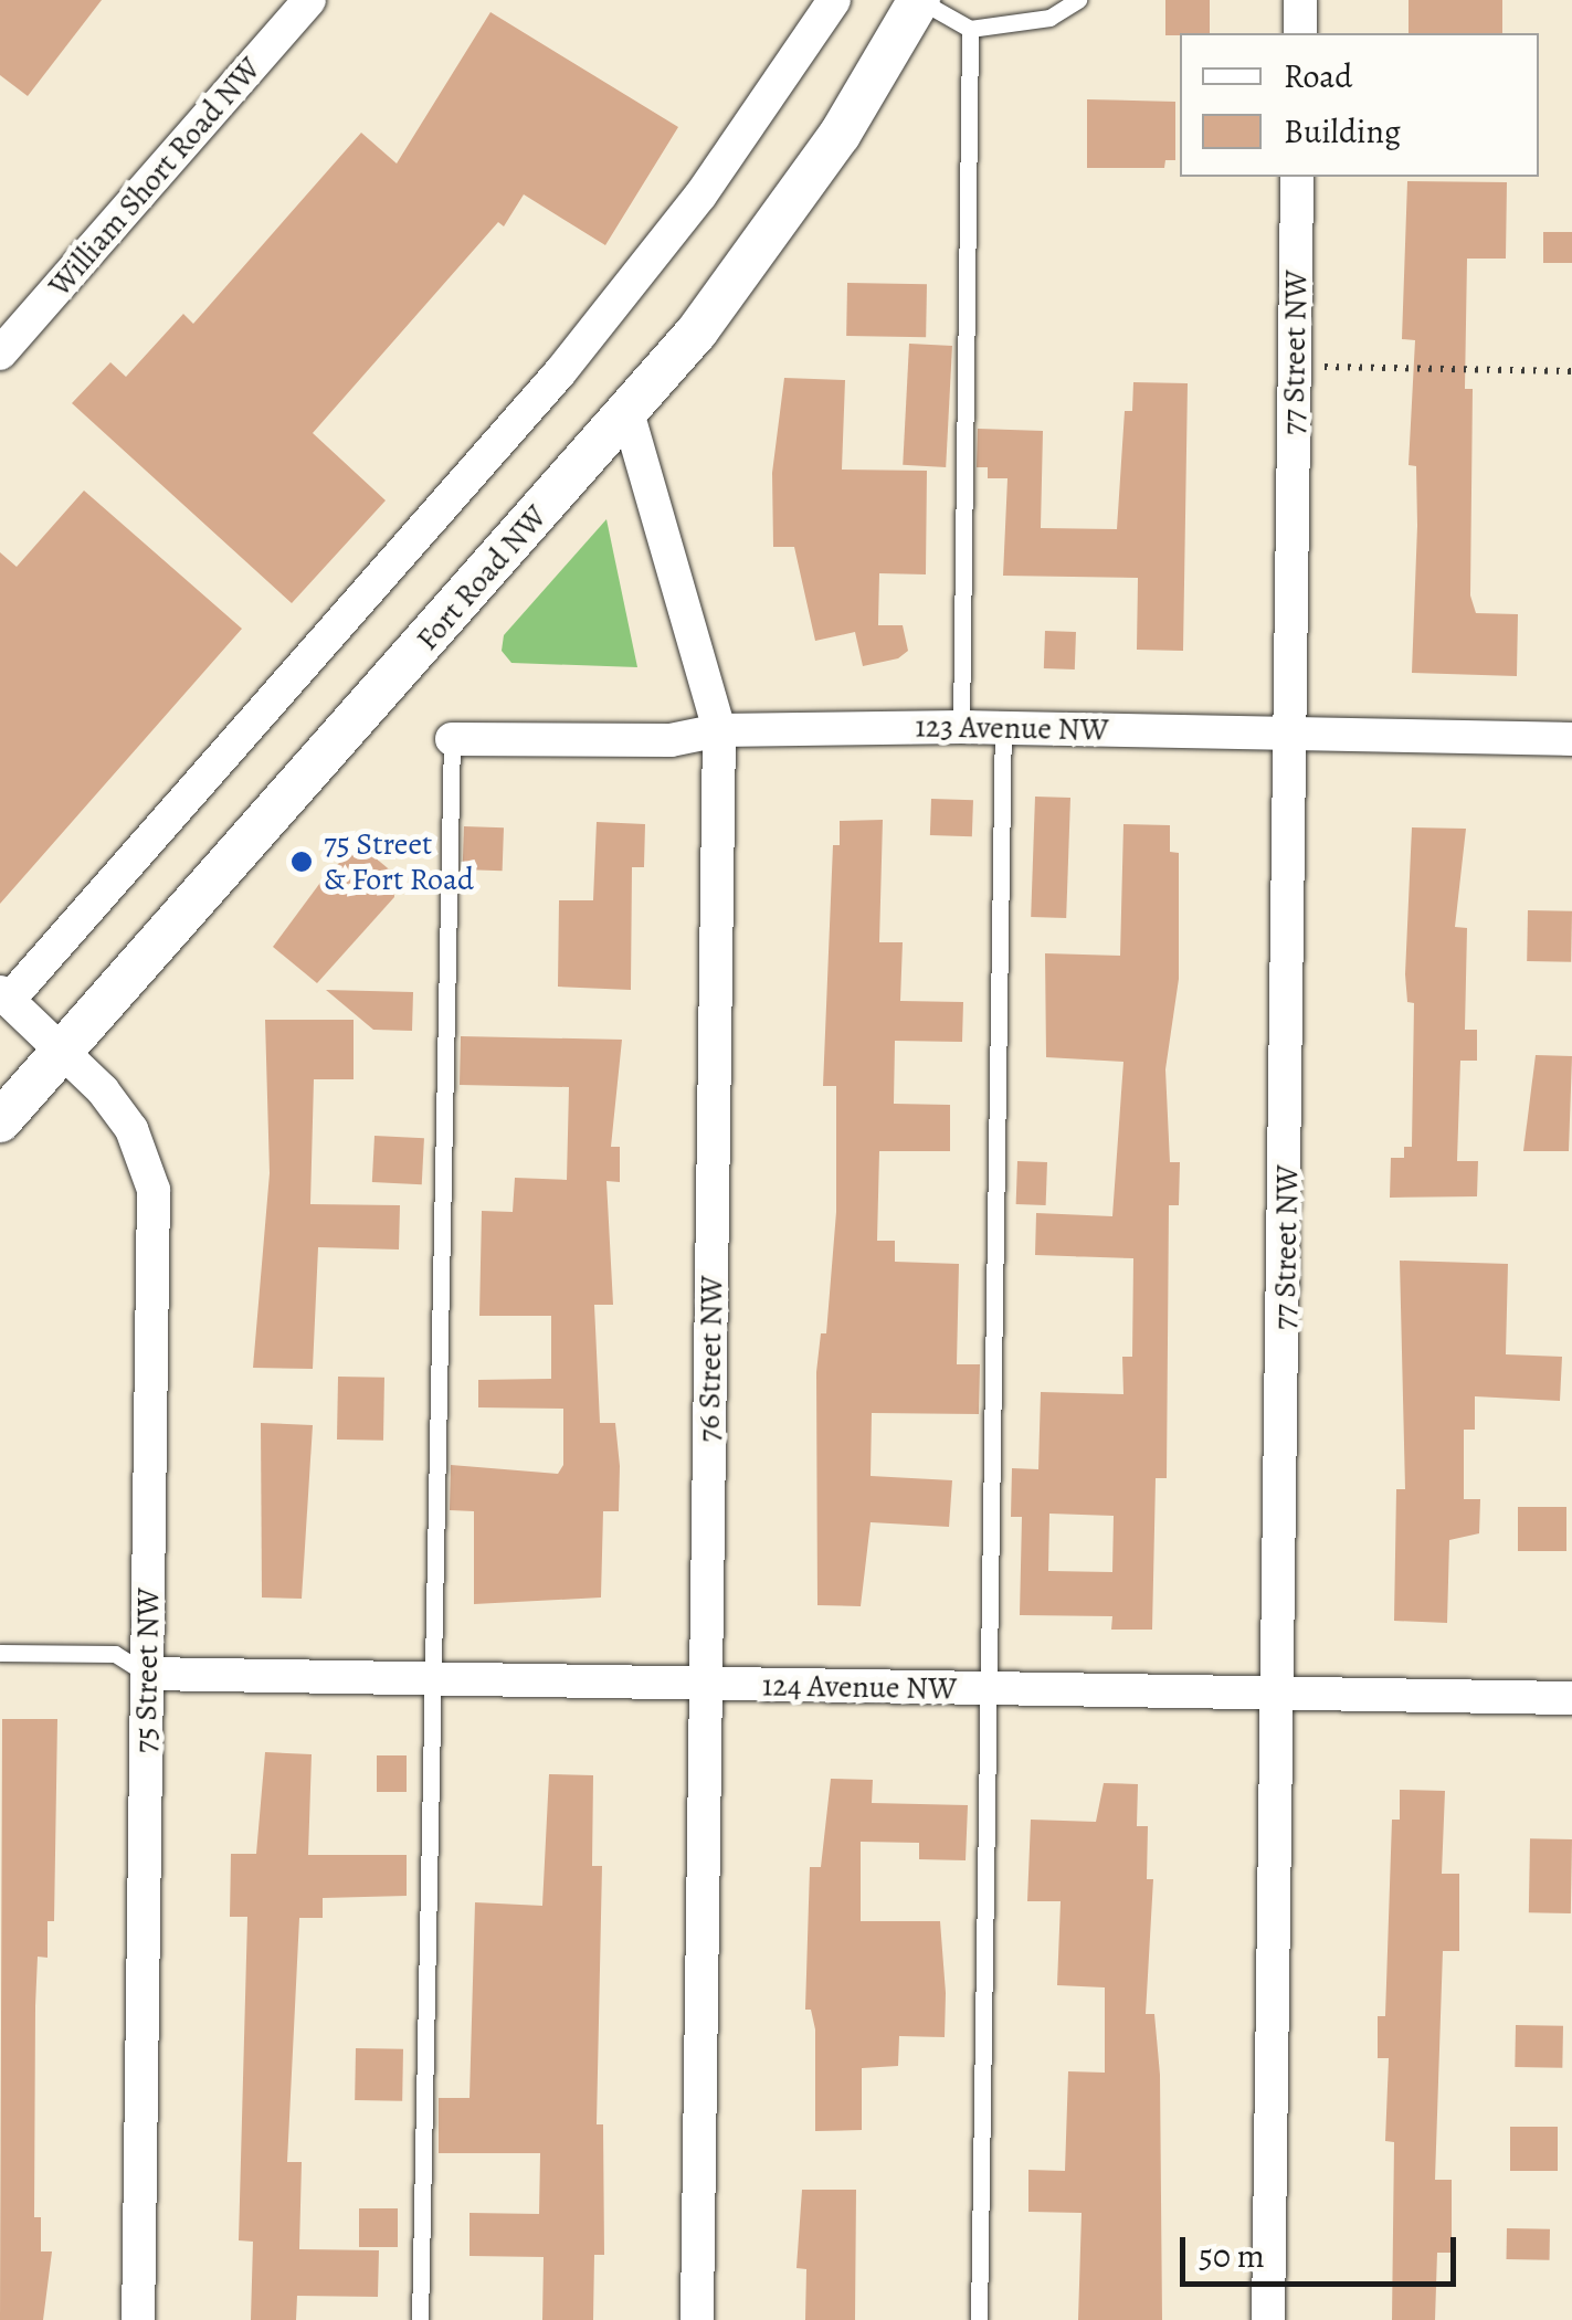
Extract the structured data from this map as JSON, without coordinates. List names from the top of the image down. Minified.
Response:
{"streets":{"street":["William Short Road NW","77 Street NW","Fort Road NW","123 Avenue NW","76 Street NW","75 Street NW","124 Avenue NW"]},"crossings":[["77 Street NW","123 Avenue NW"],["77 Street NW","124 Avenue NW"],["Fort Road NW","76 Street NW"],["Fort Road NW","75 Street NW"],["123 Avenue NW","76 Street NW"],["76 Street NW","124 Avenue NW"],["75 Street NW","124 Avenue NW"]],"places":["75 Street & Fort Road"],"legend":["Road","Building"],"scale_bar":"50 m"}
